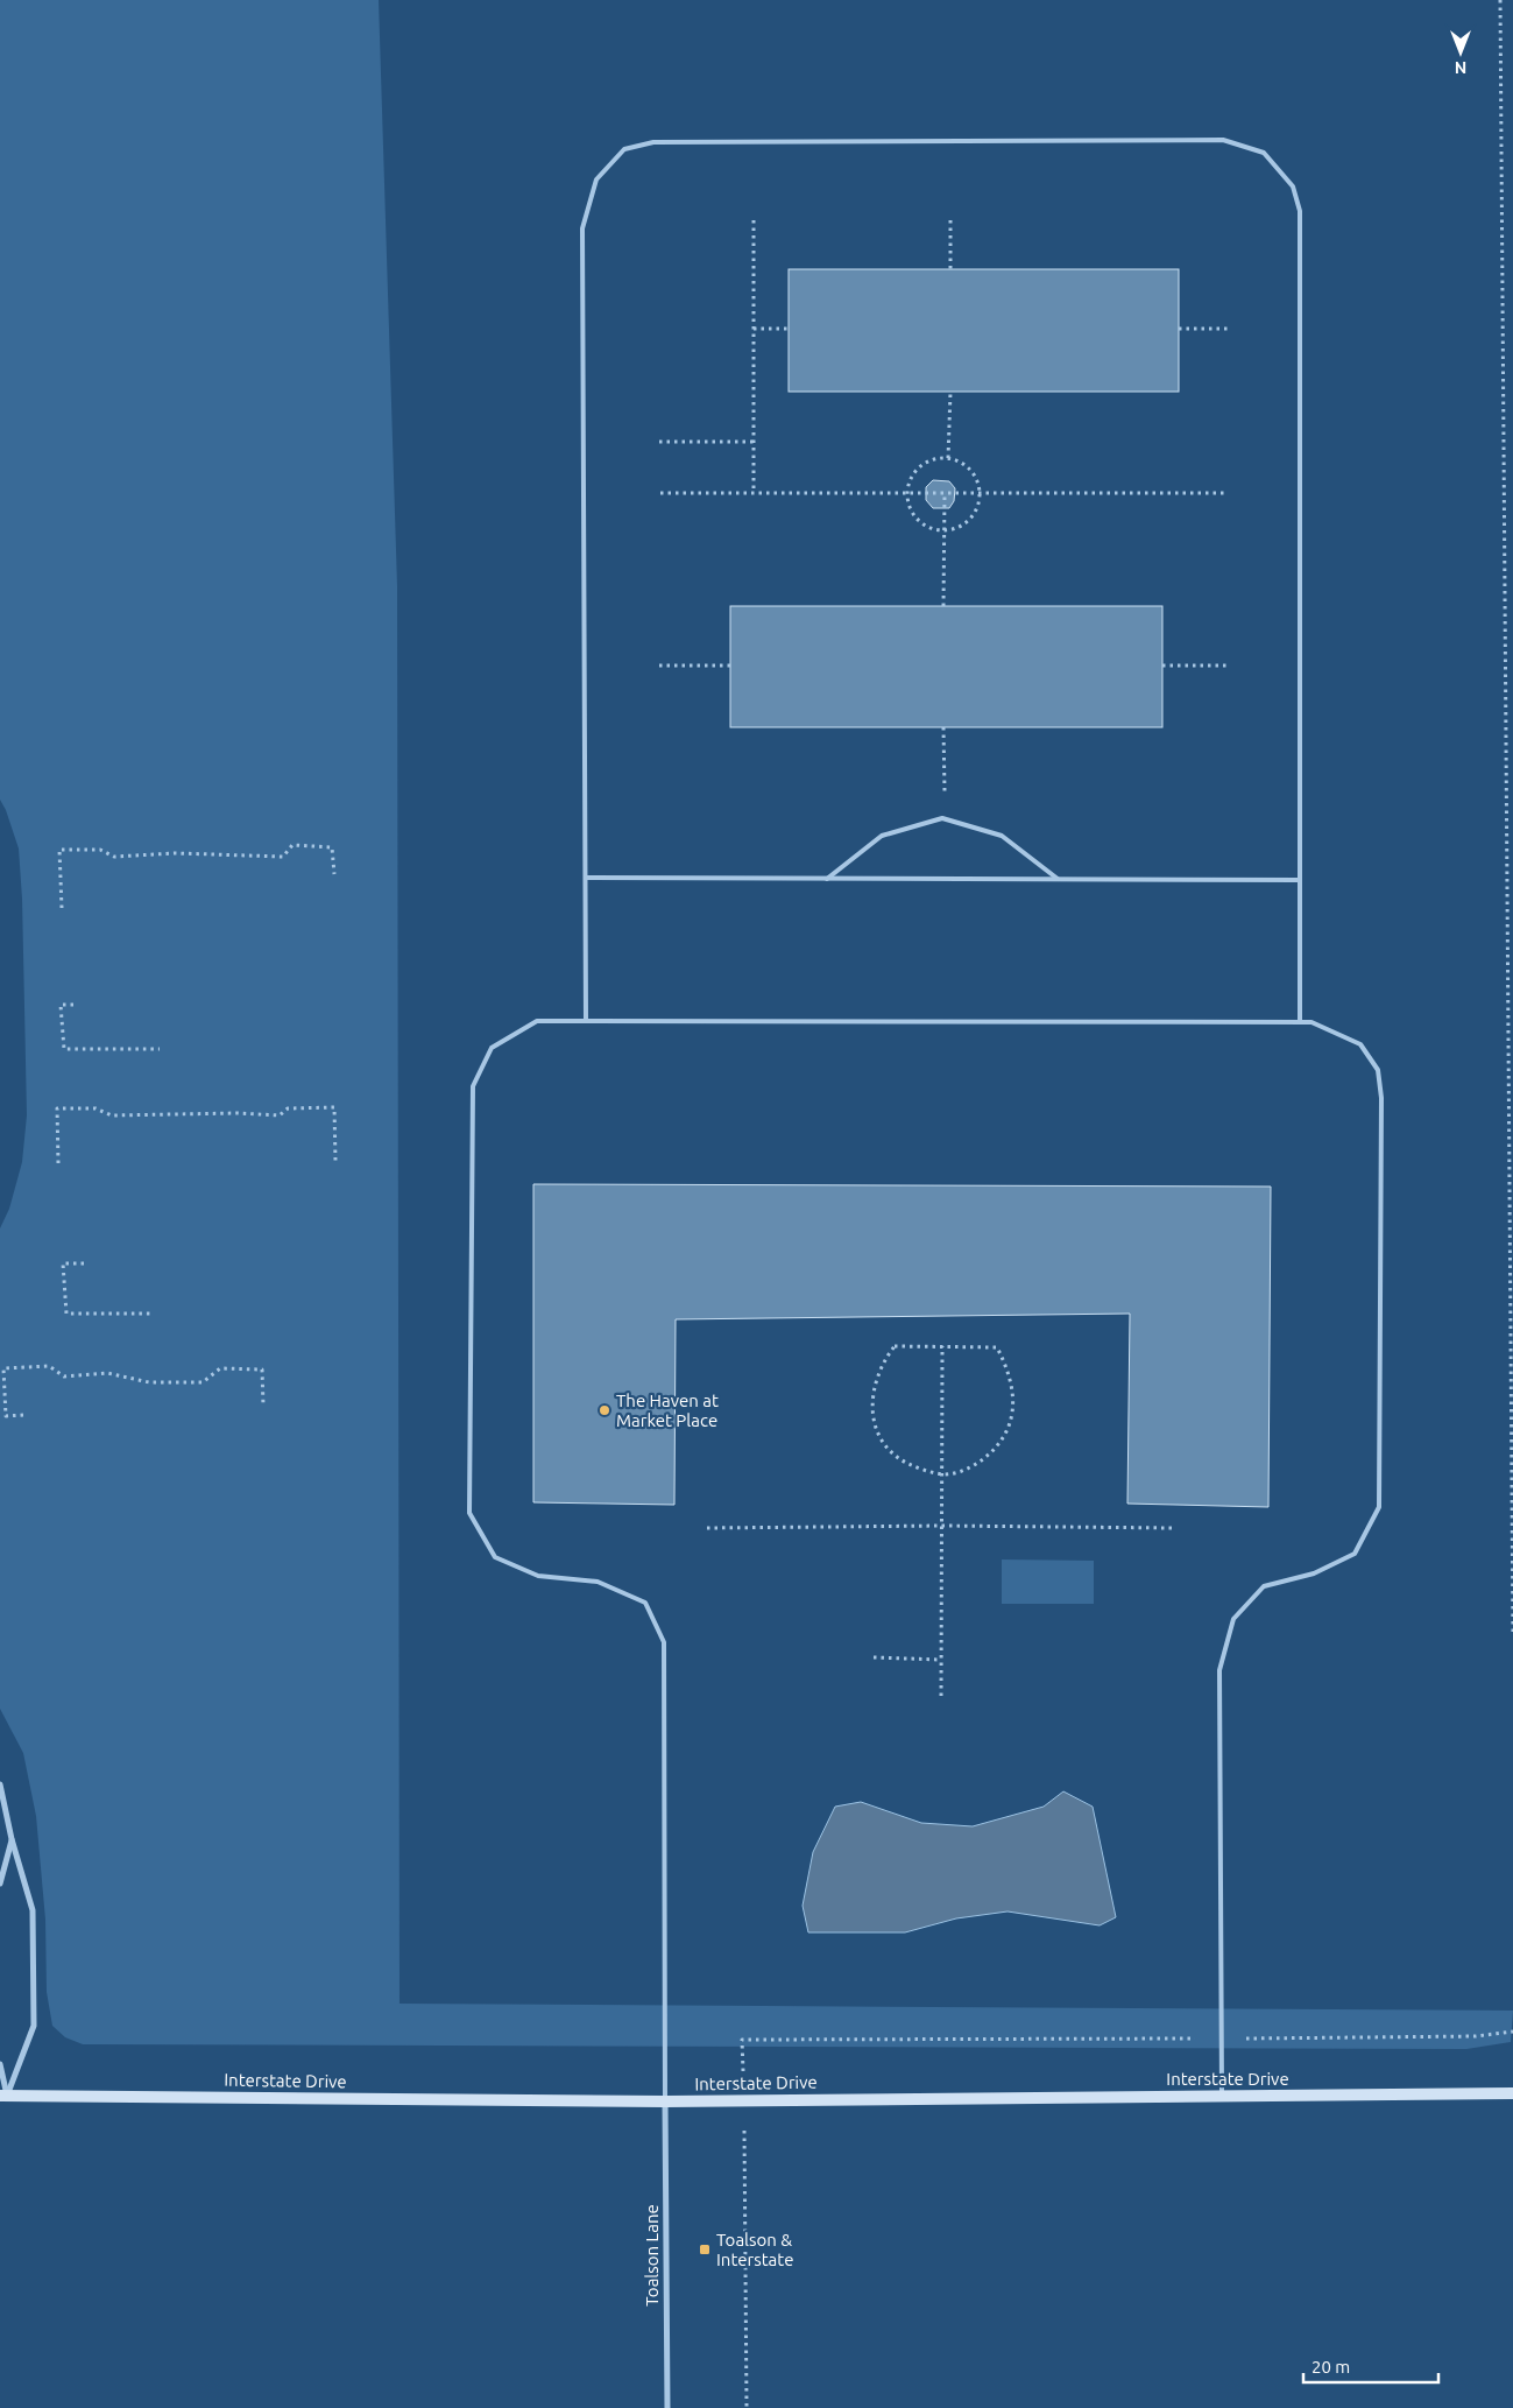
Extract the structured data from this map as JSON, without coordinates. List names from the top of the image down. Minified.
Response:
{"streets":{"main road":["Interstate Drive"],"street":["Toalson Lane"]},"crossings":[["Interstate Drive","Toalson Lane"]],"places":{"other":["The Haven at Market Place"],"transit":["Toalson & Interstate"]},"scale_bar":"20 m","north":"bottom"}
